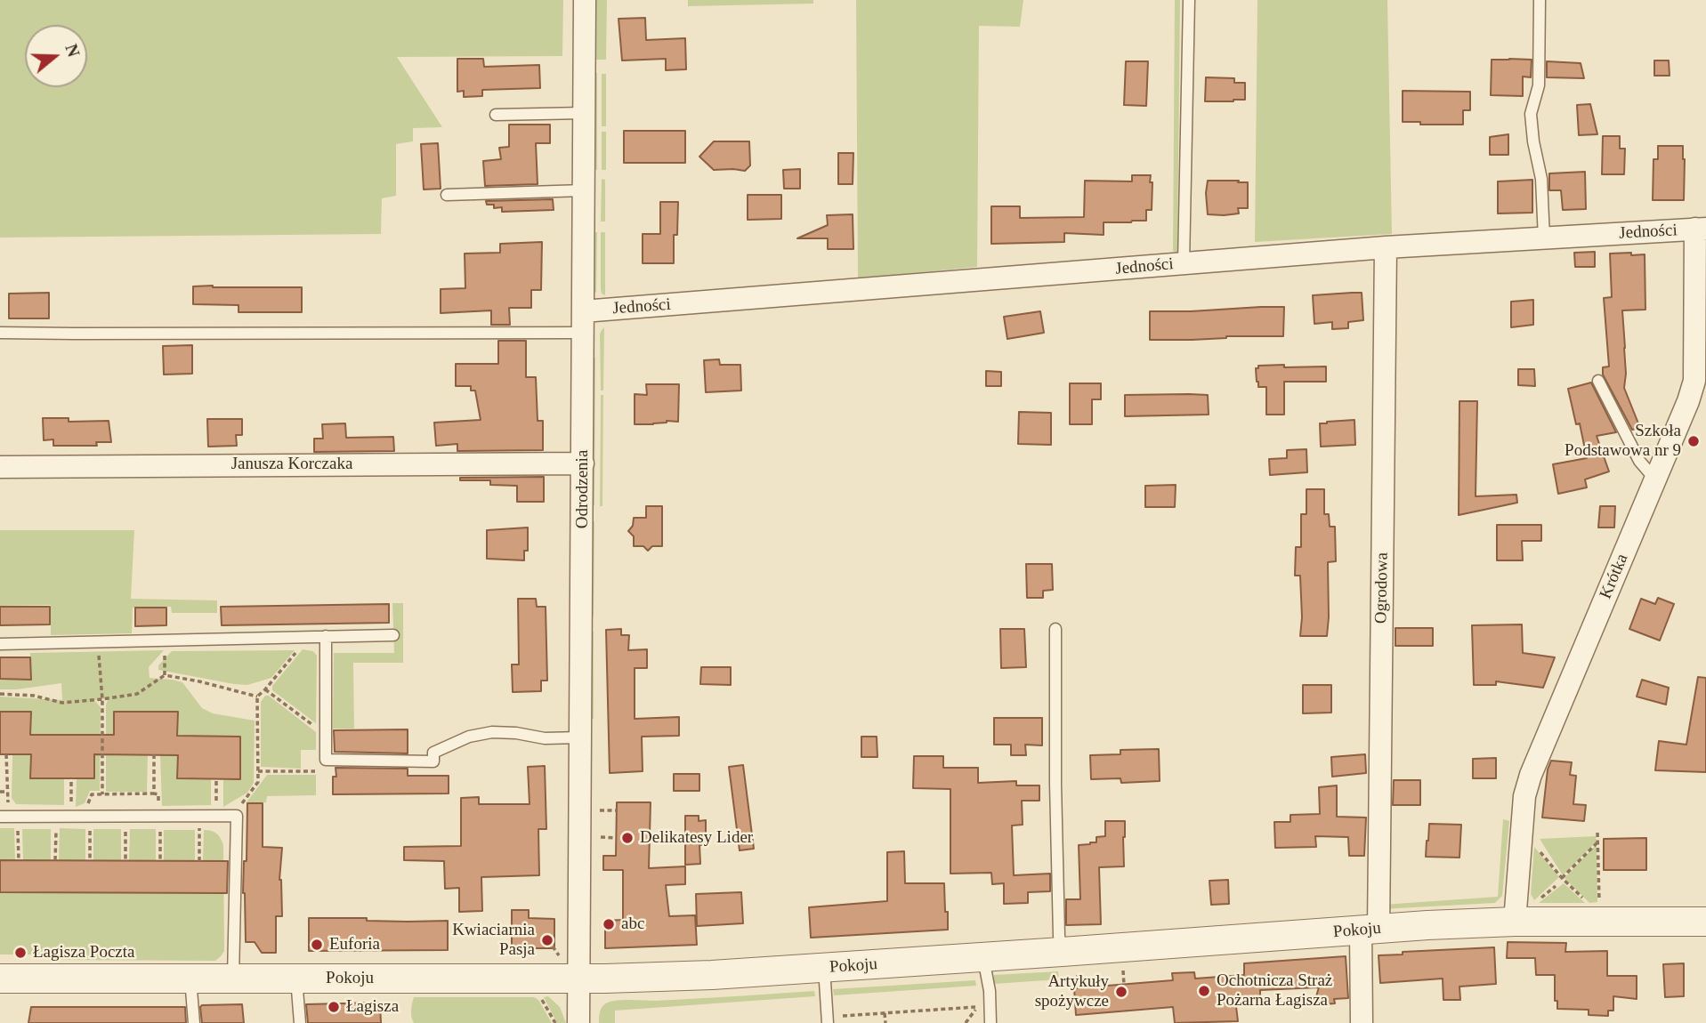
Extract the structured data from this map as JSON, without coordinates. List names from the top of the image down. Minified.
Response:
{"streets":{"street":["Jedności","Janusza Korczaka","Odrodzenia","Krótka","Ogrodowa","Pokoju"]},"crossings":[["Jedności","Odrodzenia"],["Jedności","Krótka"],["Jedności","Ogrodowa"],["Janusza Korczaka","Odrodzenia"],["Odrodzenia","Pokoju"],["Krótka","Pokoju"],["Ogrodowa","Pokoju"]],"places":["Szkoła Podstawowa nr 9","Delikatesy Lider","abc","Kwiaciarnia Pasja","Euforia","Łagisza Poczta","Ochotnicza Straż Pożarna Łagisza","Artykuły spożywcze","Łagisza"],"north":"right"}
